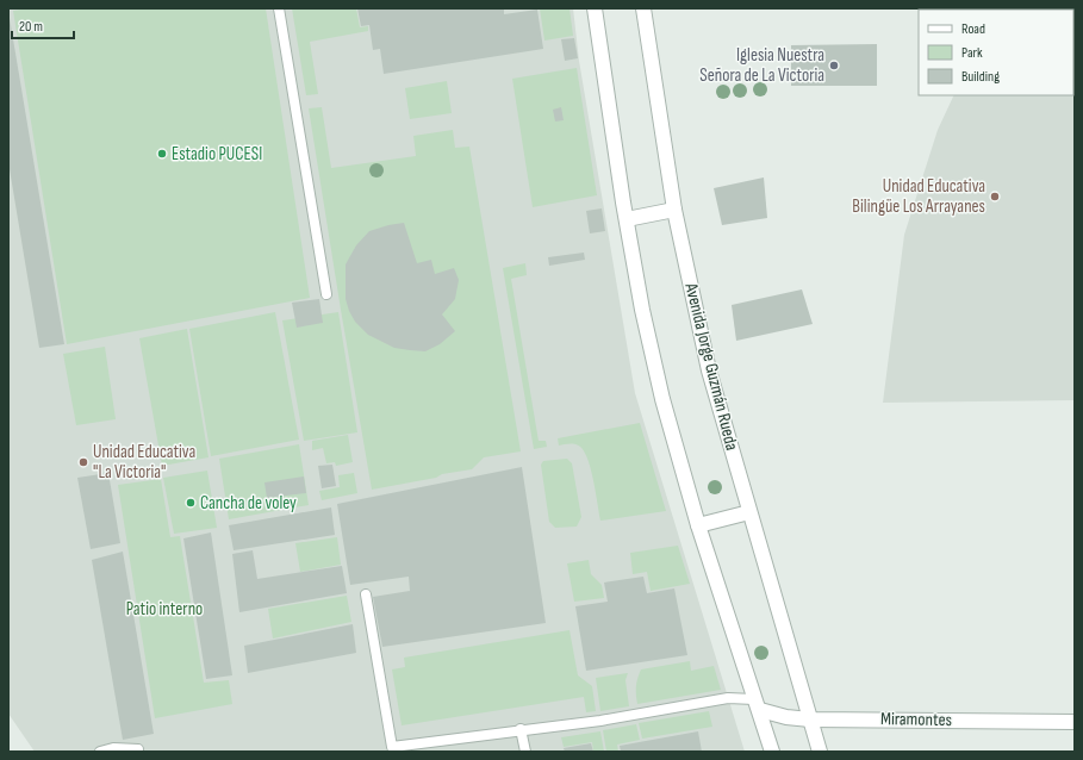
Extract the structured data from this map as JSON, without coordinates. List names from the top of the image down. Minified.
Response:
{"streets":{"street":["Avenida Jorge Guzmán Rueda","Miramontes"]},"crossings":[["Avenida Jorge Guzmán Rueda","Miramontes"]],"parks":["Patio interno"],"places":["Iglesia Nuestra Señora de La Victoria","Estadio PUCESI","Unidad Educativa Bilingüe Los Arrayanes","Unidad Educativa \"La Victoria\"","Cancha de voley"],"legend":["Road","Park","Building"],"scale_bar":"20 m"}
